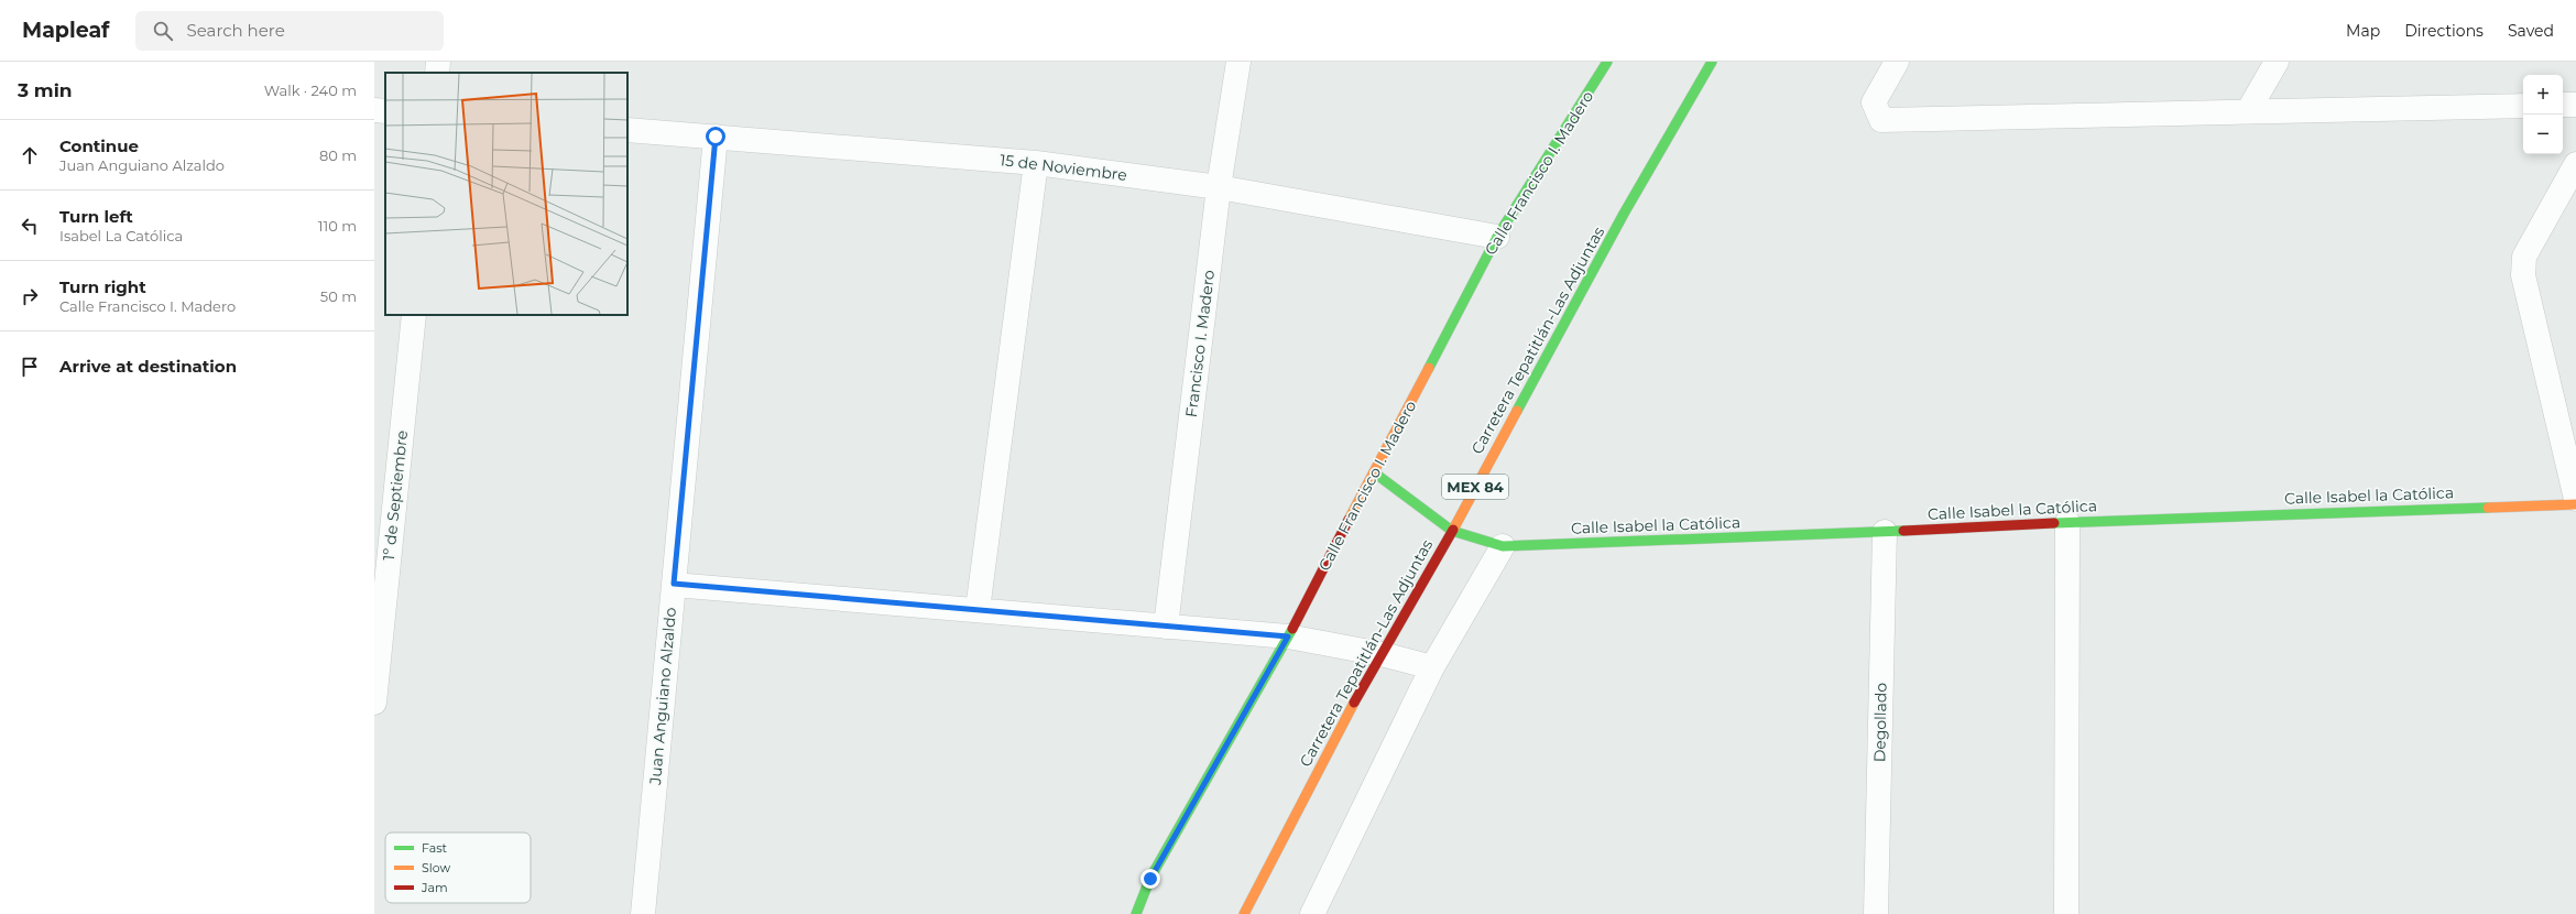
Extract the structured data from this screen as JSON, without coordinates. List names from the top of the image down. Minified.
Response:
{"streets":{"street":["15 de Noviembre","Calle Francisco I. Madero","Carretera Tepatitlán-Las Adjuntas","Francisco I. Madero","MEX 84","1º de Septiembre","Calle Isabel la Católica","Juan Anguiano Alzaldo","Degollado"]},"crossings":[["15 de Noviembre","Calle Francisco I. Madero"],["15 de Noviembre","Francisco I. Madero"],["15 de Noviembre","Juan Anguiano Alzaldo"],["Calle Francisco I. Madero","Calle Isabel la Católica"],["Carretera Tepatitlán-Las Adjuntas","Calle Isabel la Católica"],["Calle Isabel la Católica","Degollado"]],"legend":["Fast","Slow","Jam"],"page":{"header":"Mapleaf","search":"Search here","nav":["Map","Directions","Saved"],"heading":["3 min","Walk · 240 m"],"map_buttons":["+","−"],"list":[["Continue","Juan Anguiano Alzaldo","80 m"],["Turn left","Isabel La Católica","110 m"],["Turn right","Calle Francisco I. Madero","50 m"],"Arrive at destination"]}}
